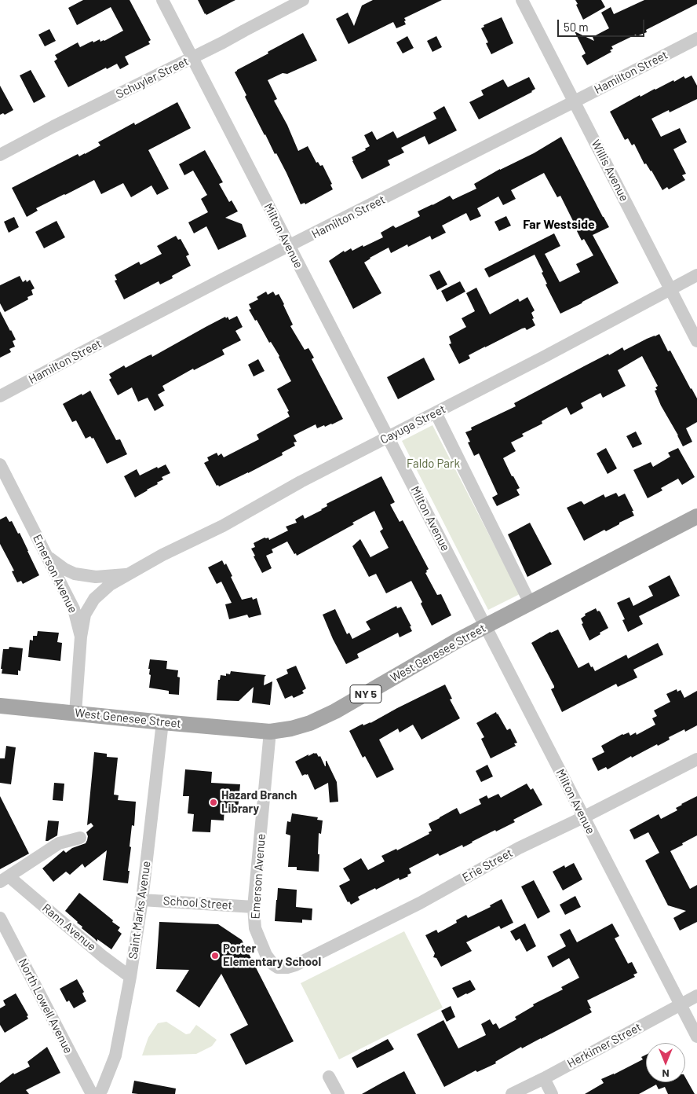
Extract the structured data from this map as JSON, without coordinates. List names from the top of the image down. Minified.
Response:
{"streets":{"main road":["West Genesee Street","NY 5"],"street":["Hamilton Street","Schuyler Street","Willis Avenue","Milton Avenue","Cayuga Street","Emerson Avenue","Erie Street","School Street","Saint Marks Avenue","Rann Avenue","North Lowell Avenue","Herkimer Street"]},"crossings":[["Hamilton Street","Willis Avenue"],["Hamilton Street","Milton Avenue"],["Schuyler Street","Milton Avenue"],["Willis Avenue","Cayuga Street"],["Milton Avenue","Cayuga Street"],["Milton Avenue","West Genesee Street"],["Milton Avenue","Erie Street"],["Milton Avenue","Herkimer Street"],["Cayuga Street","Emerson Avenue"],["Emerson Avenue","West Genesee Street"],["Emerson Avenue","Erie Street"],["Emerson Avenue","School Street"],["West Genesee Street","Saint Marks Avenue"],["School Street","Saint Marks Avenue"],["Saint Marks Avenue","Rann Avenue"]],"districts":["Far Westside"],"parks":["Faldo Park"],"places":["Hazard Branch Library","Porter Elementary School"],"scale_bar":"50 m","north":"bottom"}
